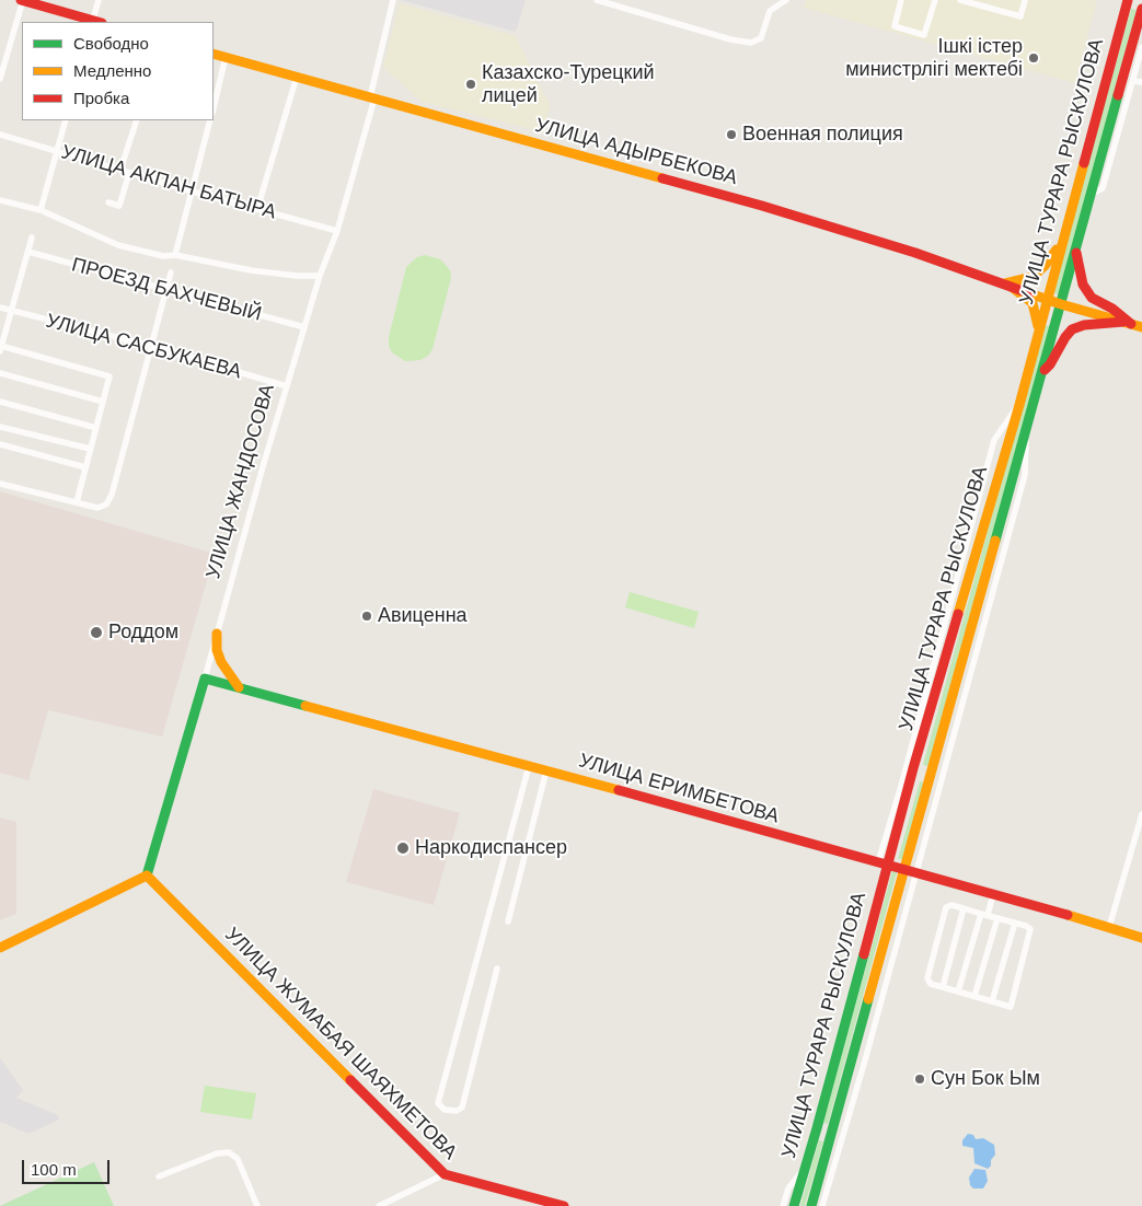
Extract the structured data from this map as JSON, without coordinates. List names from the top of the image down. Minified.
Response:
{"streets":{"main road":["УЛИЦА АДЫРБЕКОВА","УЛИЦА ТУРАРА РЫСКУЛОВА","УЛИЦА ЖАНДОСОВА","УЛИЦА ЕРИМБЕТОВА","УЛИЦА ЖУМАБАЯ ШАЯХМЕТОВА"],"street":["УЛИЦА АКПАН БАТЫРА","ПРОЕЗД БАХЧЕВЫЙ","УЛИЦА САСБУКАЕВА"]},"crossings":[["УЛИЦА АДЫРБЕКОВА","УЛИЦА ТУРАРА РЫСКУЛОВА"],["УЛИЦА АДЫРБЕКОВА","УЛИЦА ЖАНДОСОВА"],["УЛИЦА ТУРАРА РЫСКУЛОВА","УЛИЦА ЕРИМБЕТОВА"],["УЛИЦА АКПАН БАТЫРА","УЛИЦА ЖАНДОСОВА"],["ПРОЕЗД БАХЧЕВЫЙ","УЛИЦА ЖАНДОСОВА"],["УЛИЦА САСБУКАЕВА","УЛИЦА ЖАНДОСОВА"],["УЛИЦА ЖАНДОСОВА","УЛИЦА ЕРИМБЕТОВА"],["УЛИЦА ЖАНДОСОВА","УЛИЦА ЖУМАБАЯ ШАЯХМЕТОВА"]],"places":["Ішкі істер министрлігі мектебі","Казахско-Турецкий лицей","Военная полиция","Авиценна","Роддом","Наркодиспансер","Сун Бок Ым"],"legend":["Свободно","Медленно","Пробка"],"scale_bar":"100 m"}
